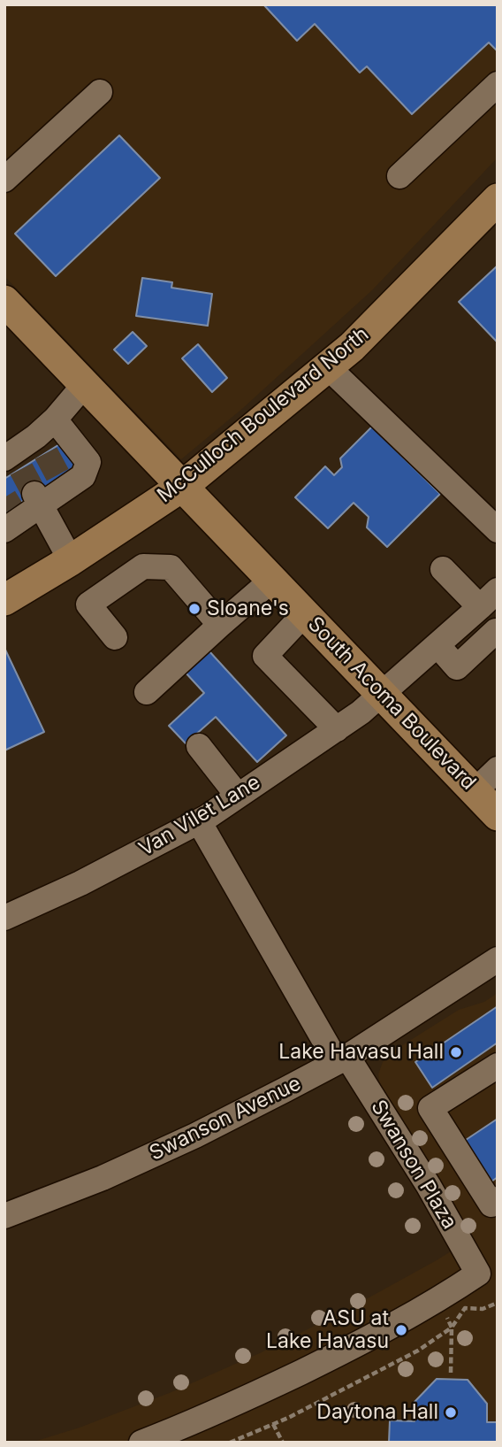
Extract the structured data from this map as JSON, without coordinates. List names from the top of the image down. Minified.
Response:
{"streets":{"main road":["McCulloch Boulevard North","South Acoma Boulevard"],"street":["Van Vilet Lane","Swanson Avenue","Swanson Plaza"]},"crossings":[["McCulloch Boulevard North","South Acoma Boulevard"],["South Acoma Boulevard","Van Vilet Lane"],["Van Vilet Lane","Swanson Plaza"],["Swanson Avenue","Swanson Plaza"]],"places":["Sloane's","Lake Havasu Hall","ASU at Lake Havasu","Daytona Hall"]}
